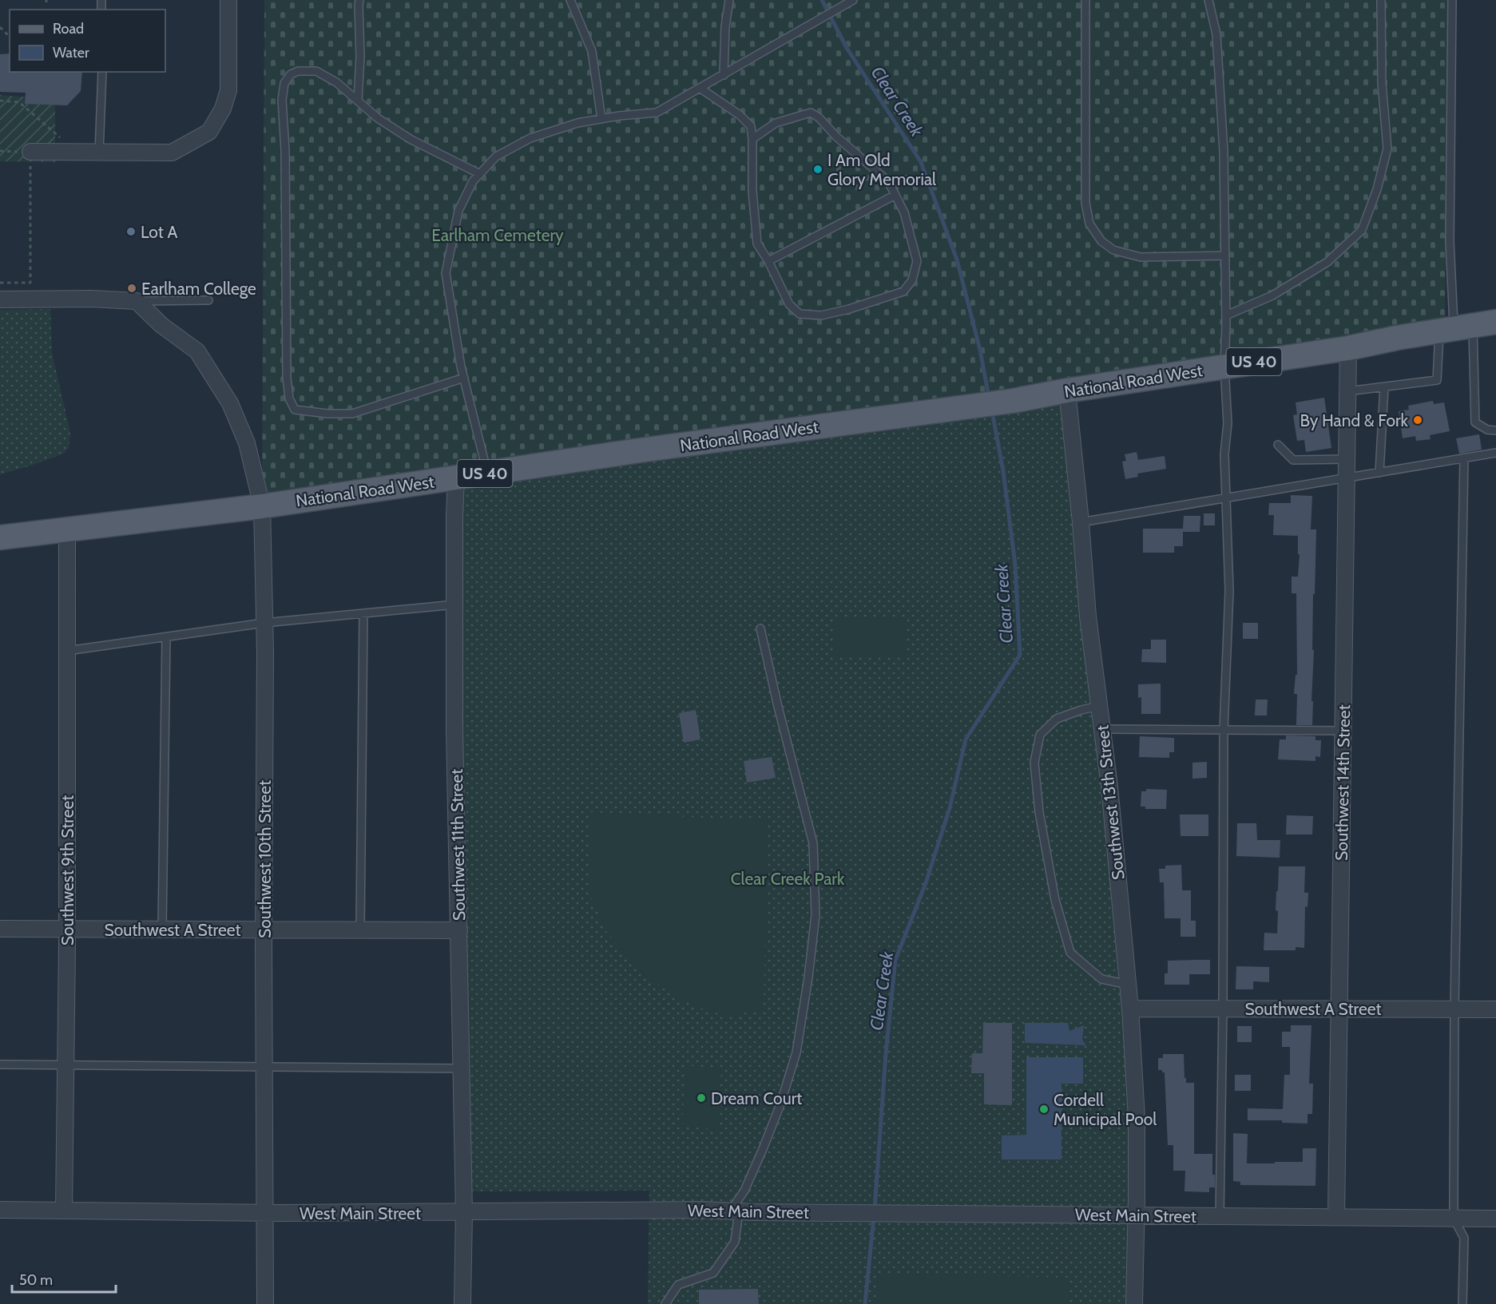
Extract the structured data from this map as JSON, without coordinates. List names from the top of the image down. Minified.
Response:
{"streets":{"main road":["US 40","National Road West"],"street":["Southwest 14th Street","Southwest 13th Street","Southwest 11th Street","Southwest 10th Street","Southwest 9th Street","Southwest A Street","West Main Street"]},"crossings":[["National Road West","Southwest 14th Street"],["National Road West","Southwest 13th Street"],["National Road West","Southwest 11th Street"],["National Road West","Southwest 10th Street"],["National Road West","Southwest 9th Street"],["Southwest 14th Street","Southwest A Street"],["Southwest 14th Street","West Main Street"],["Southwest 13th Street","Southwest A Street"],["Southwest 13th Street","West Main Street"],["Southwest 11th Street","Southwest A Street"],["Southwest 11th Street","West Main Street"],["Southwest 10th Street","Southwest A Street"],["Southwest 10th Street","West Main Street"],["Southwest 9th Street","Southwest A Street"],["Southwest 9th Street","West Main Street"]],"water":["Clear Creek"],"parks":["Earlham Cemetery","Clear Creek Park"],"places":["I Am Old Glory Memorial","Lot A","Earlham College","By Hand & Fork","Dream Court","Cordell Municipal Pool"],"legend":["Road","Water"],"scale_bar":"50 m"}
